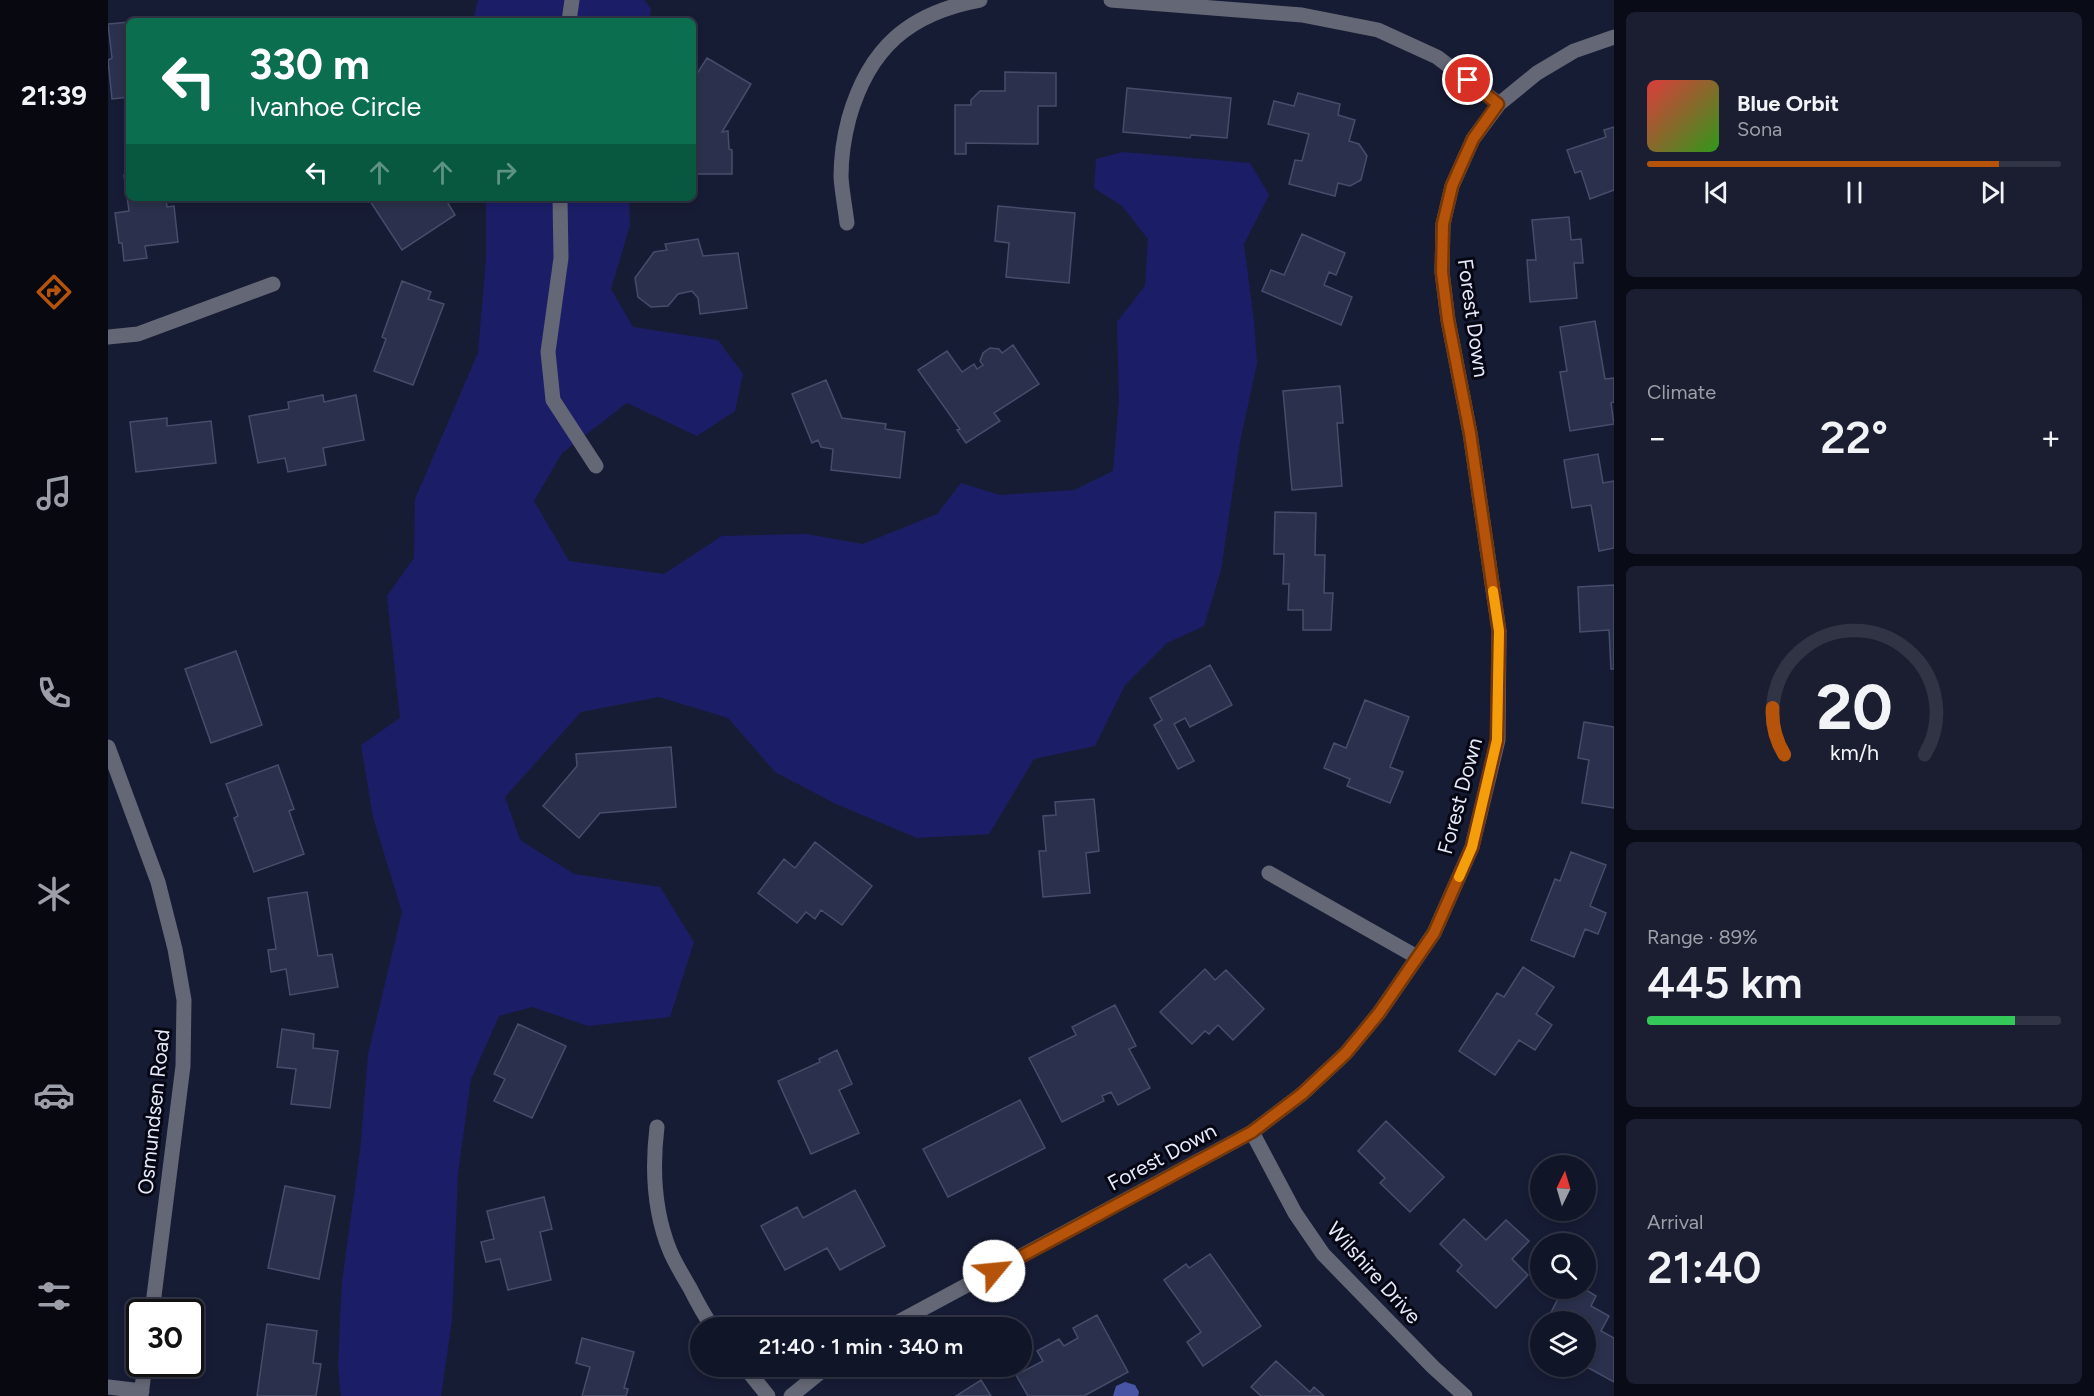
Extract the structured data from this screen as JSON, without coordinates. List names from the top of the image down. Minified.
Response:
{"streets":{"street":["Forest Down","Osmundsen Road","Wilshire Drive"]},"crossings":[["Forest Down","Wilshire Drive"]],"north":"top","page":{"tabs":"21:39","turn":["330 m","Ivanhoe Circle"],"song":["Blue Orbit","Sona"],"tile":["Climate",["Range · 89%","445 km"],["Arrival","21:40"]],"heat":["−","22°","+"],"limit":"30","trip":"21:40 · 1 min · 340 m","gauge":["20","km/h"]}}
